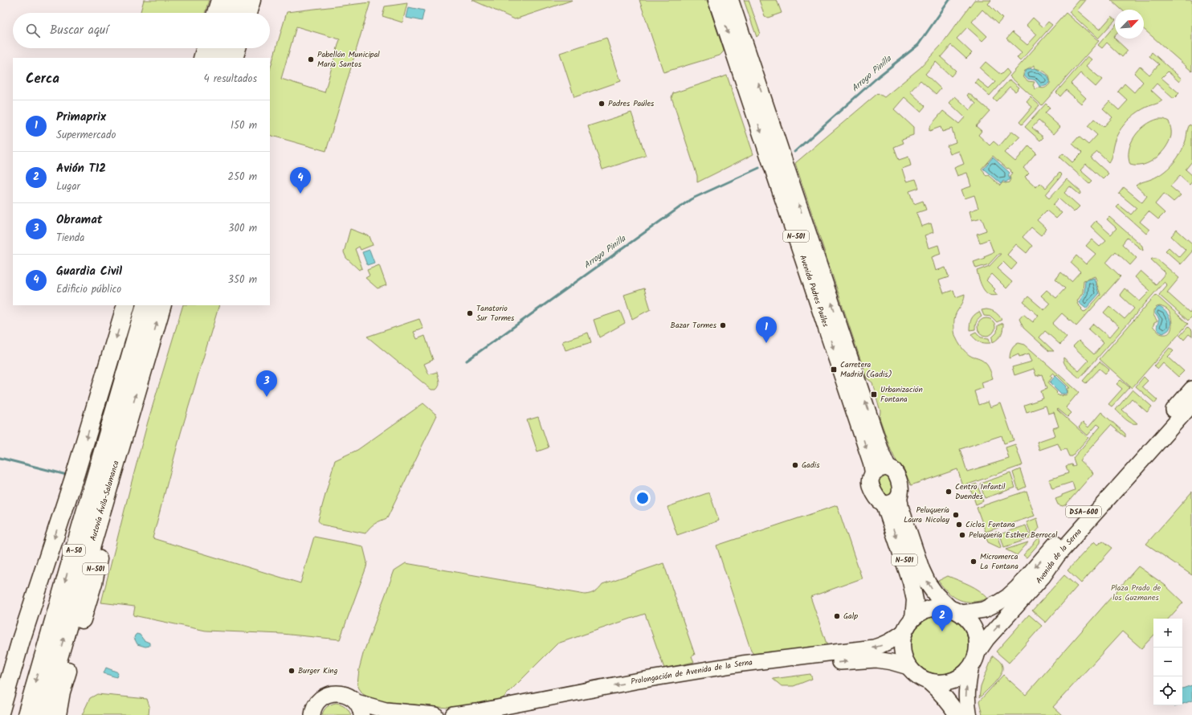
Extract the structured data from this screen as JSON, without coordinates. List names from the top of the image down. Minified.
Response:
{"streets":{"highway":["N-501","Avenida Padres Paúles","Autovía Ávila-Salamanca","A-50"],"main road":["DSA-600","Avenida de la Serna","Prolongación de Avenida de la Serna"]},"crossings":[["N-501","Avenida Padres Paúles"],["N-501","Autovía Ávila-Salamanca"],["N-501","Avenida de la Serna"],["N-501","Prolongación de Avenida de la Serna"],["Avenida de la Serna","Prolongación de Avenida de la Serna"]],"water":["Arroyo Pinilla"],"parks":["Plaza Prado de los Guzmanes"],"places":{"other":["Pabellón Municipal María Santos","Padres Paúles","Tanatorio Sur Tormes","Bazar Tormes","Gadis","Centro Infantil Duendes","Peluquería Laura Nicolay","Ciclos Fontana","Peluquería Esther Berrocal","Micromerca La Fontana","Galp","Burger King"],"transit":["Carretera Madrid (Gadis)","Urbanización Fontana"]},"north":"top right","page":{"search":"Buscar aquí","heading":["Cerca","4 resultados"],"list":[{"mark":"1","name":"Primaprix","note":"Supermercado","value":"150 m"},{"mark":"2","name":"Avión T12","note":"Lugar","value":"250 m"},{"mark":"3","name":"Obramat","note":"Tienda","value":"300 m"},{"mark":"4","name":"Guardia Civil","note":"Edificio público","value":"350 m"}],"pins":["4","1","3","2"],"map_buttons":["+","−"]}}
